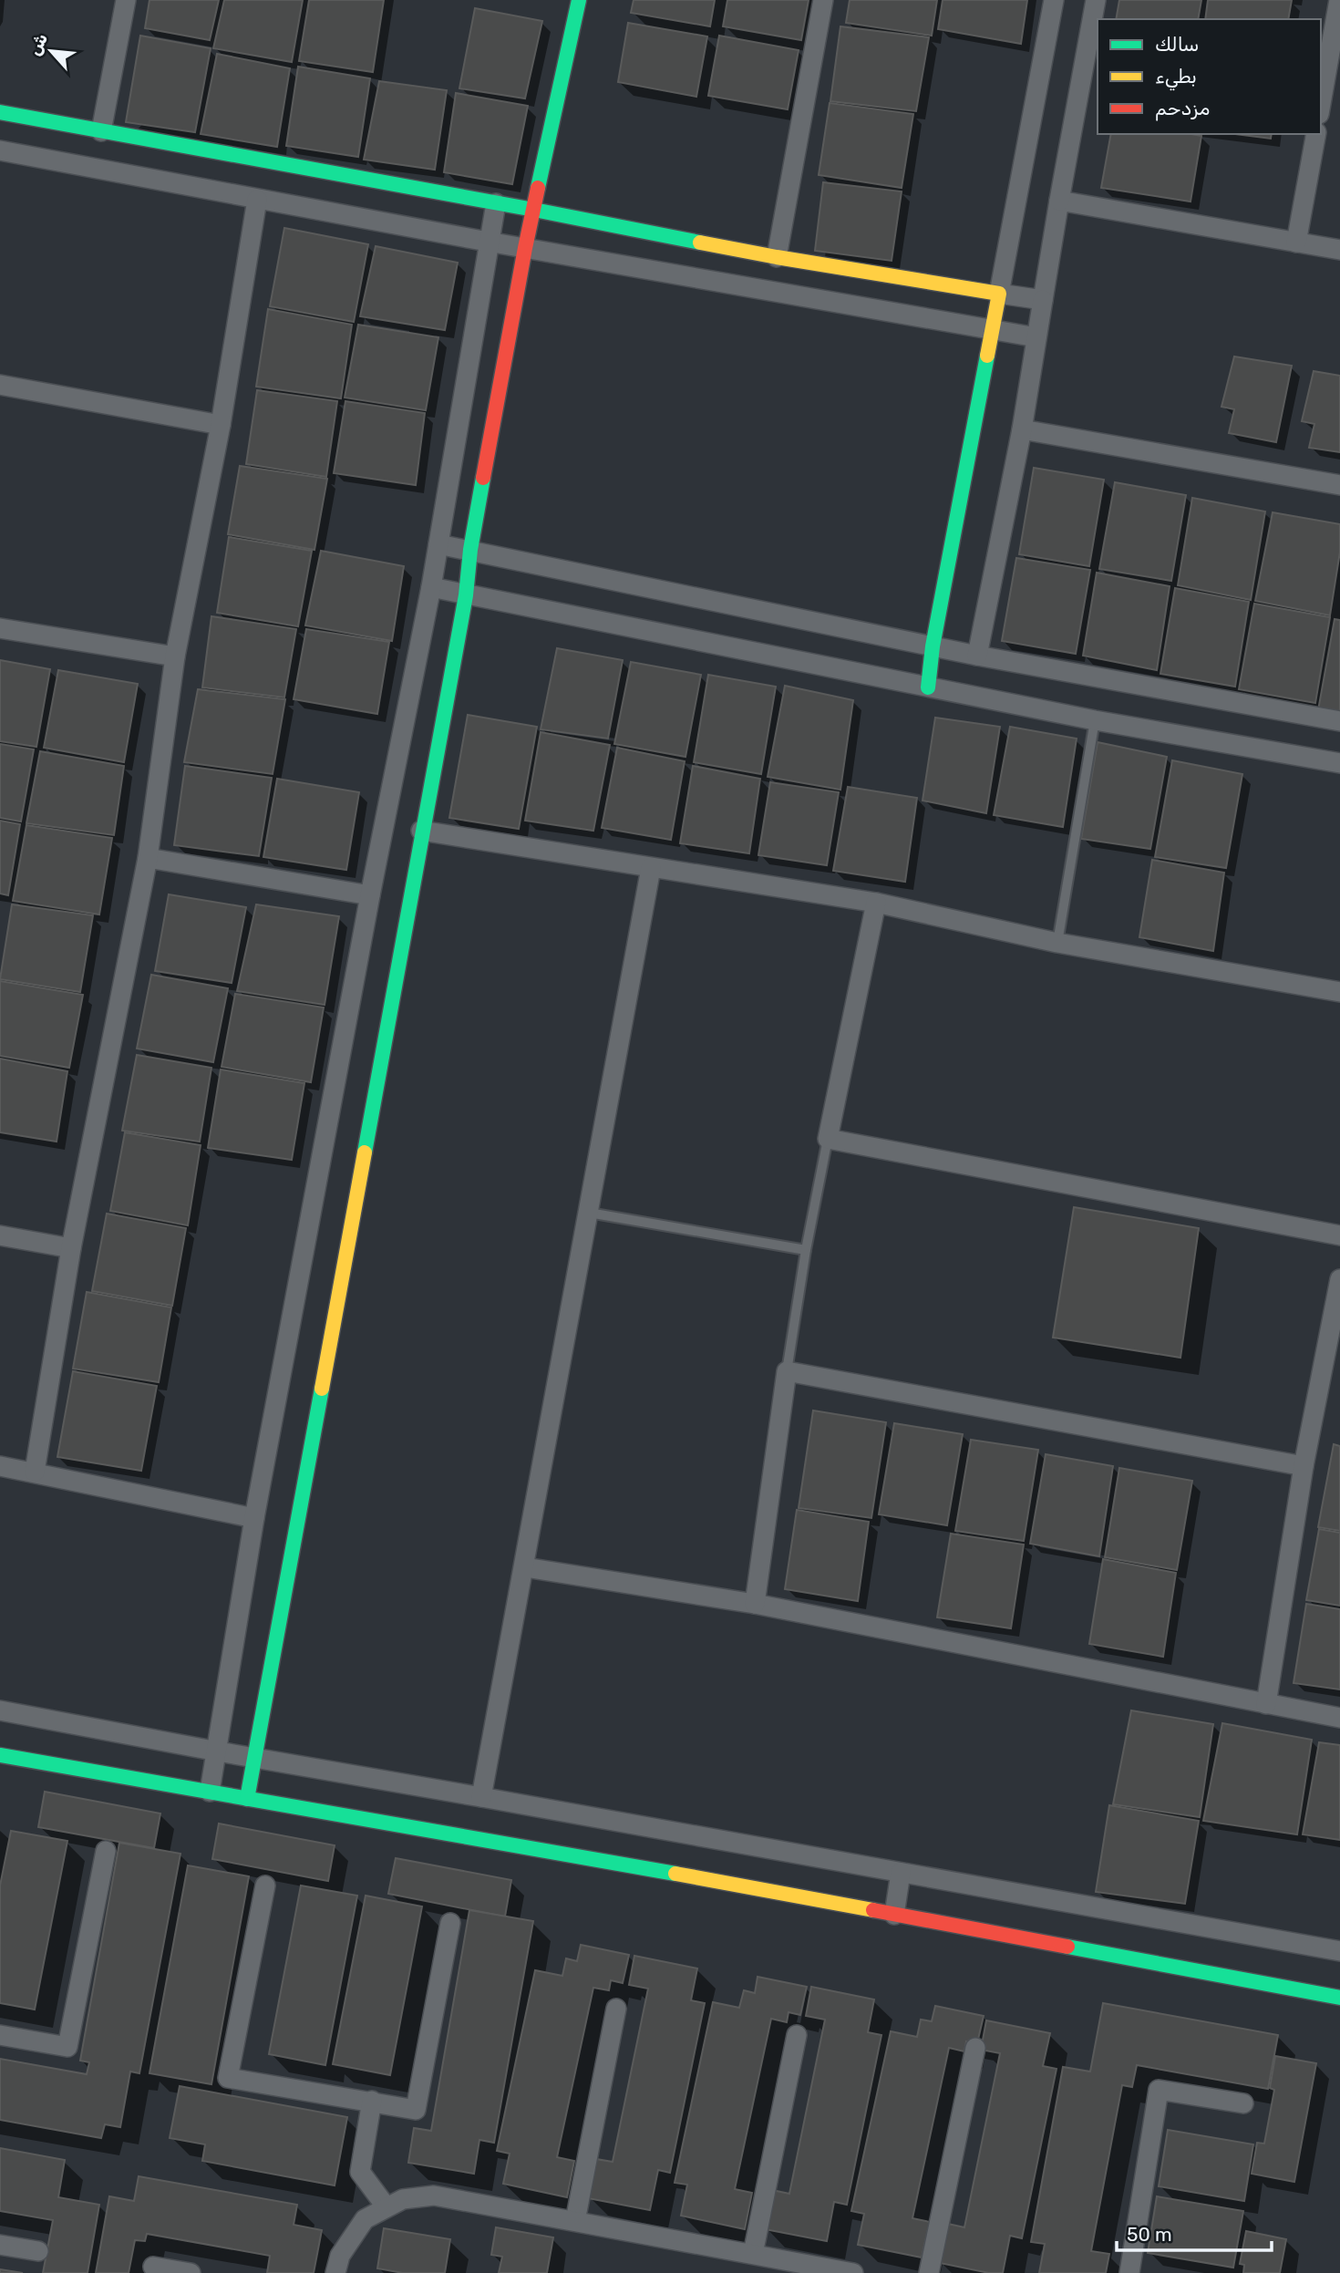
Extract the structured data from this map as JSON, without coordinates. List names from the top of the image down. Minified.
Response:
{"legend":["سالك","بطيء","مزدحم"],"scale_bar":"50 m","north":"top left"}
